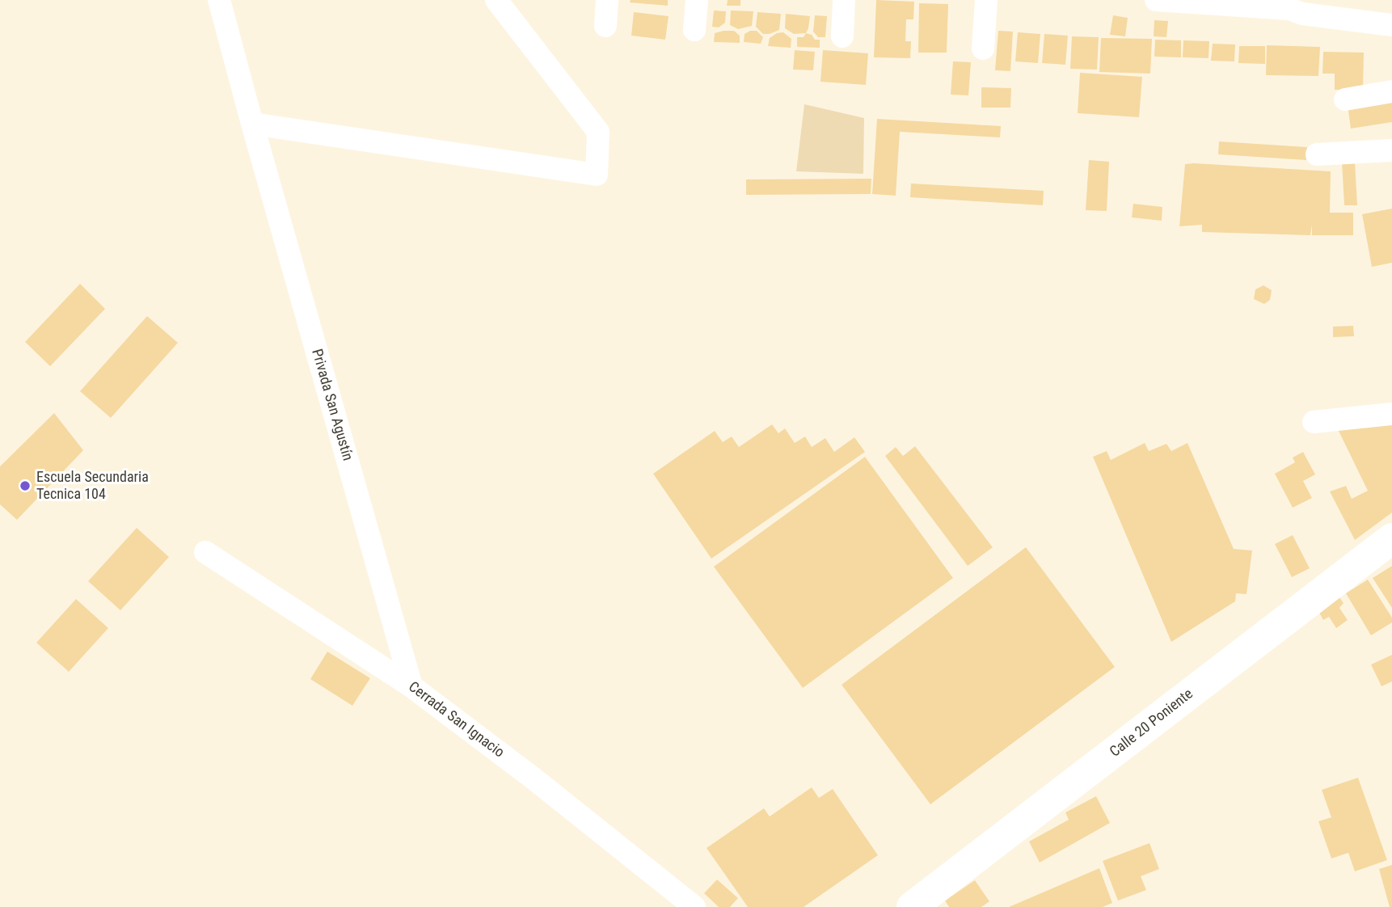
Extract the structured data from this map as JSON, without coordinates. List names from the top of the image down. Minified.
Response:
{"streets":{"main road":["Calle 20 Poniente"],"street":["Privada San Agustín","Cerrada San Ignacio"]},"crossings":[["Privada San Agustín","Cerrada San Ignacio"]],"places":["Escuela Secundaria Tecnica 104"]}
